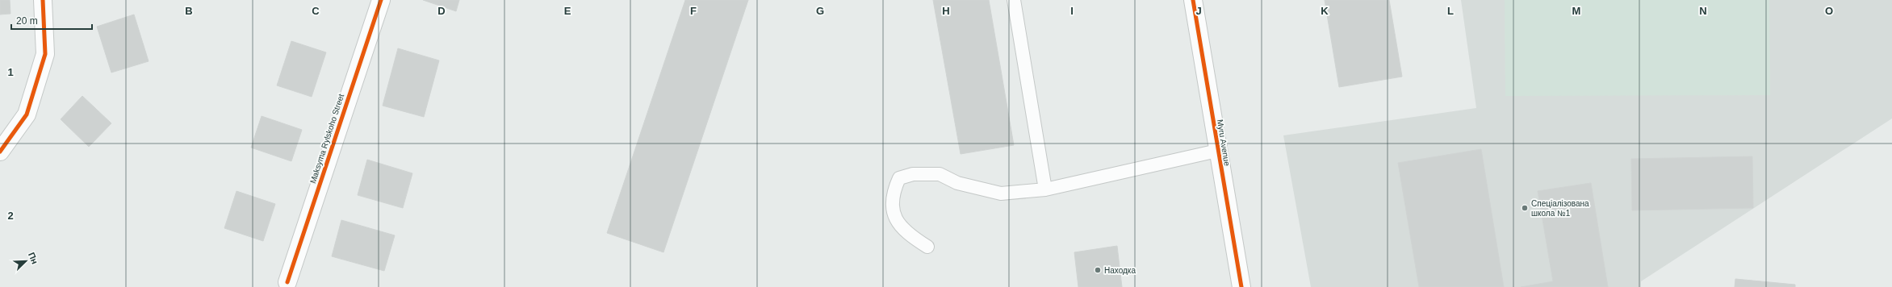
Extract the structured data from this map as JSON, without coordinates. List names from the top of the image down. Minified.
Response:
{"streets":{"street":["Maksyma Rylskoho Street","Myru Avenue"]},"places":["Спеціалізована школа №1","Находка"],"scale_bar":"20 m","north":"top right","grid":{"columns":["B","C","D","E","F","G","H","I","J","K","L","M","N","O"],"rows":["1","2"]}}
